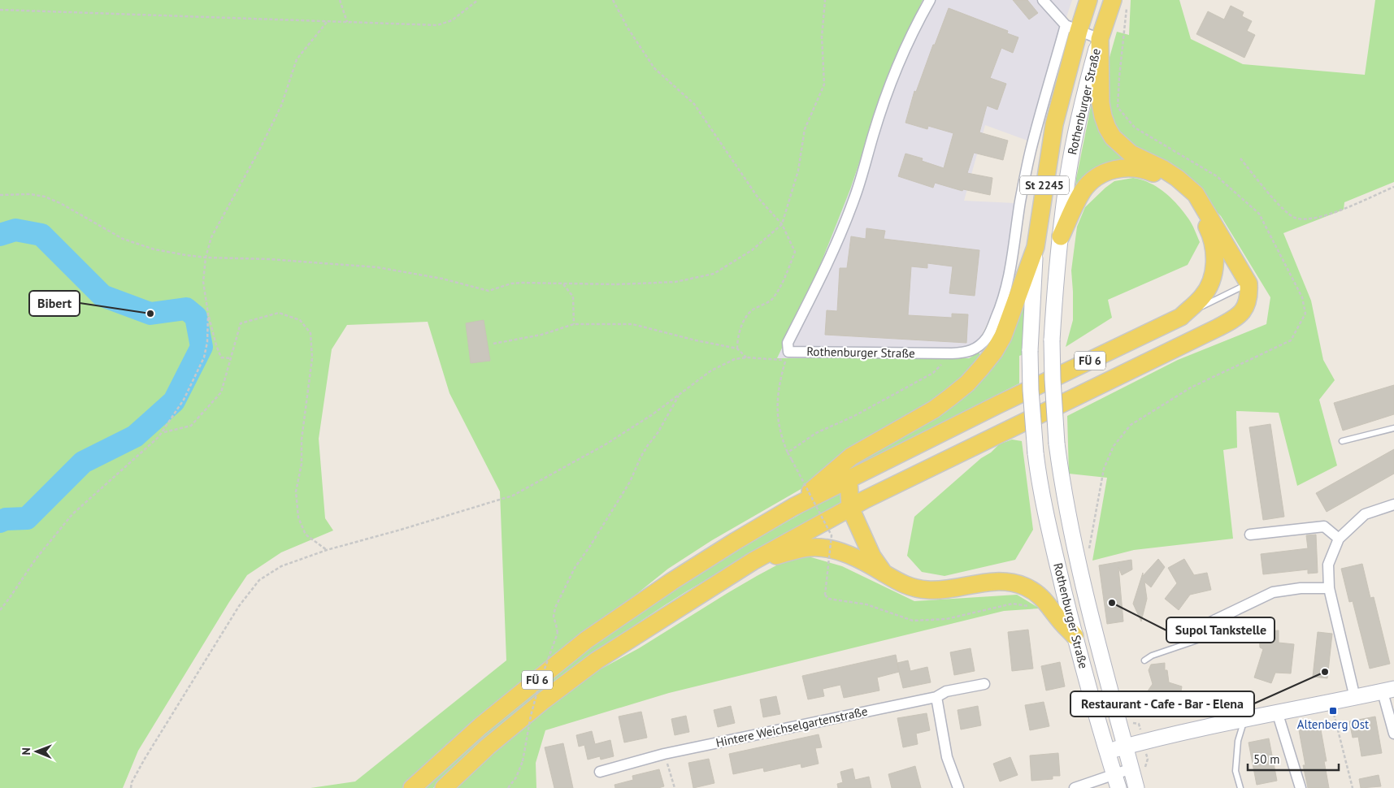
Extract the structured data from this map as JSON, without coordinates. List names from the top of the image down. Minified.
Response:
{"streets":{"main road":["Rothenburger Straße","St 2245","FÜ 6"],"street":["Hintere Weichselgartenstraße"]},"places":{"other":["Bibert","Supol Tankstelle","Restaurant - Cafe - Bar - Elena"],"transit":["Altenberg Ost"]},"scale_bar":"50 m","north":"left"}
